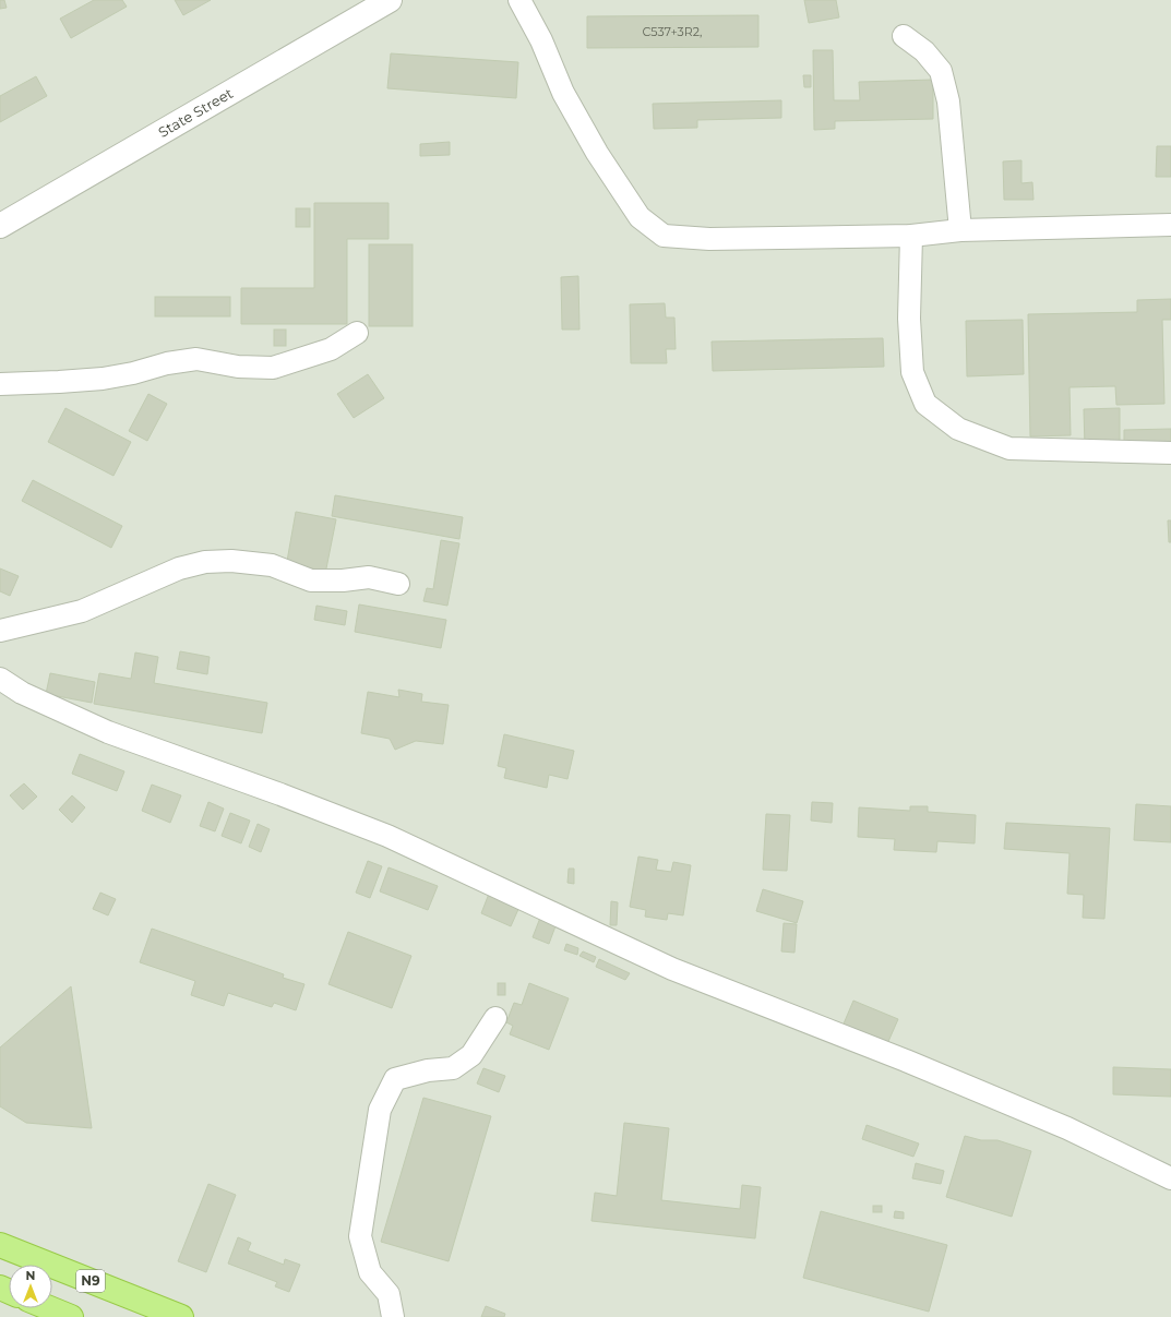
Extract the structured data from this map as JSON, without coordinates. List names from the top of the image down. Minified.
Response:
{"streets":{"highway":["N9"],"street":["State Street"]},"house_numbers":["C537+3R2,"],"north":"top"}
